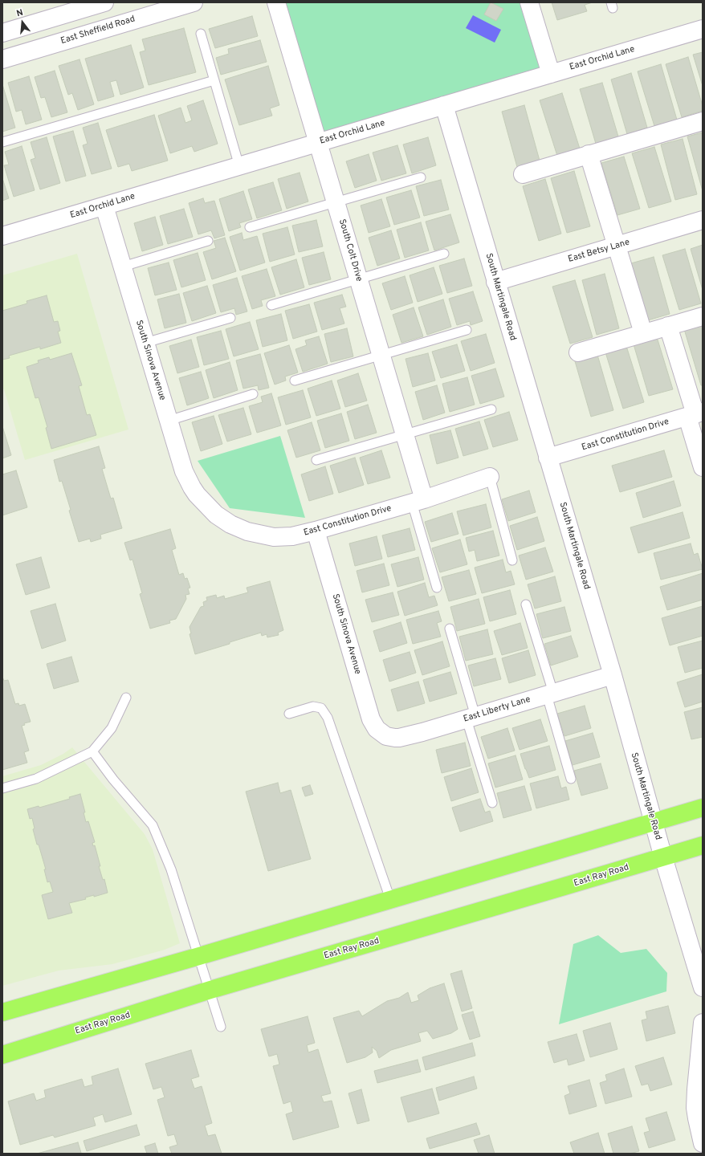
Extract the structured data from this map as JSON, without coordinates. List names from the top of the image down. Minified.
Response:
{"streets":{"main road":["East Ray Road"],"street":["East Sheffield Road","East Orchid Lane","South Colt Drive","East Betsy Lane","South Martingale Road","South Sinova Avenue","East Constitution Drive","East Liberty Lane"]},"crossings":[["East Orchid Lane","South Colt Drive"],["East Orchid Lane","South Martingale Road"],["East Orchid Lane","South Sinova Avenue"],["South Colt Drive","East Constitution Drive"],["East Betsy Lane","South Martingale Road"],["South Martingale Road","East Constitution Drive"],["South Martingale Road","East Liberty Lane"],["South Martingale Road","East Ray Road"],["South Sinova Avenue","East Constitution Drive"],["South Sinova Avenue","East Liberty Lane"]],"north":"top"}
